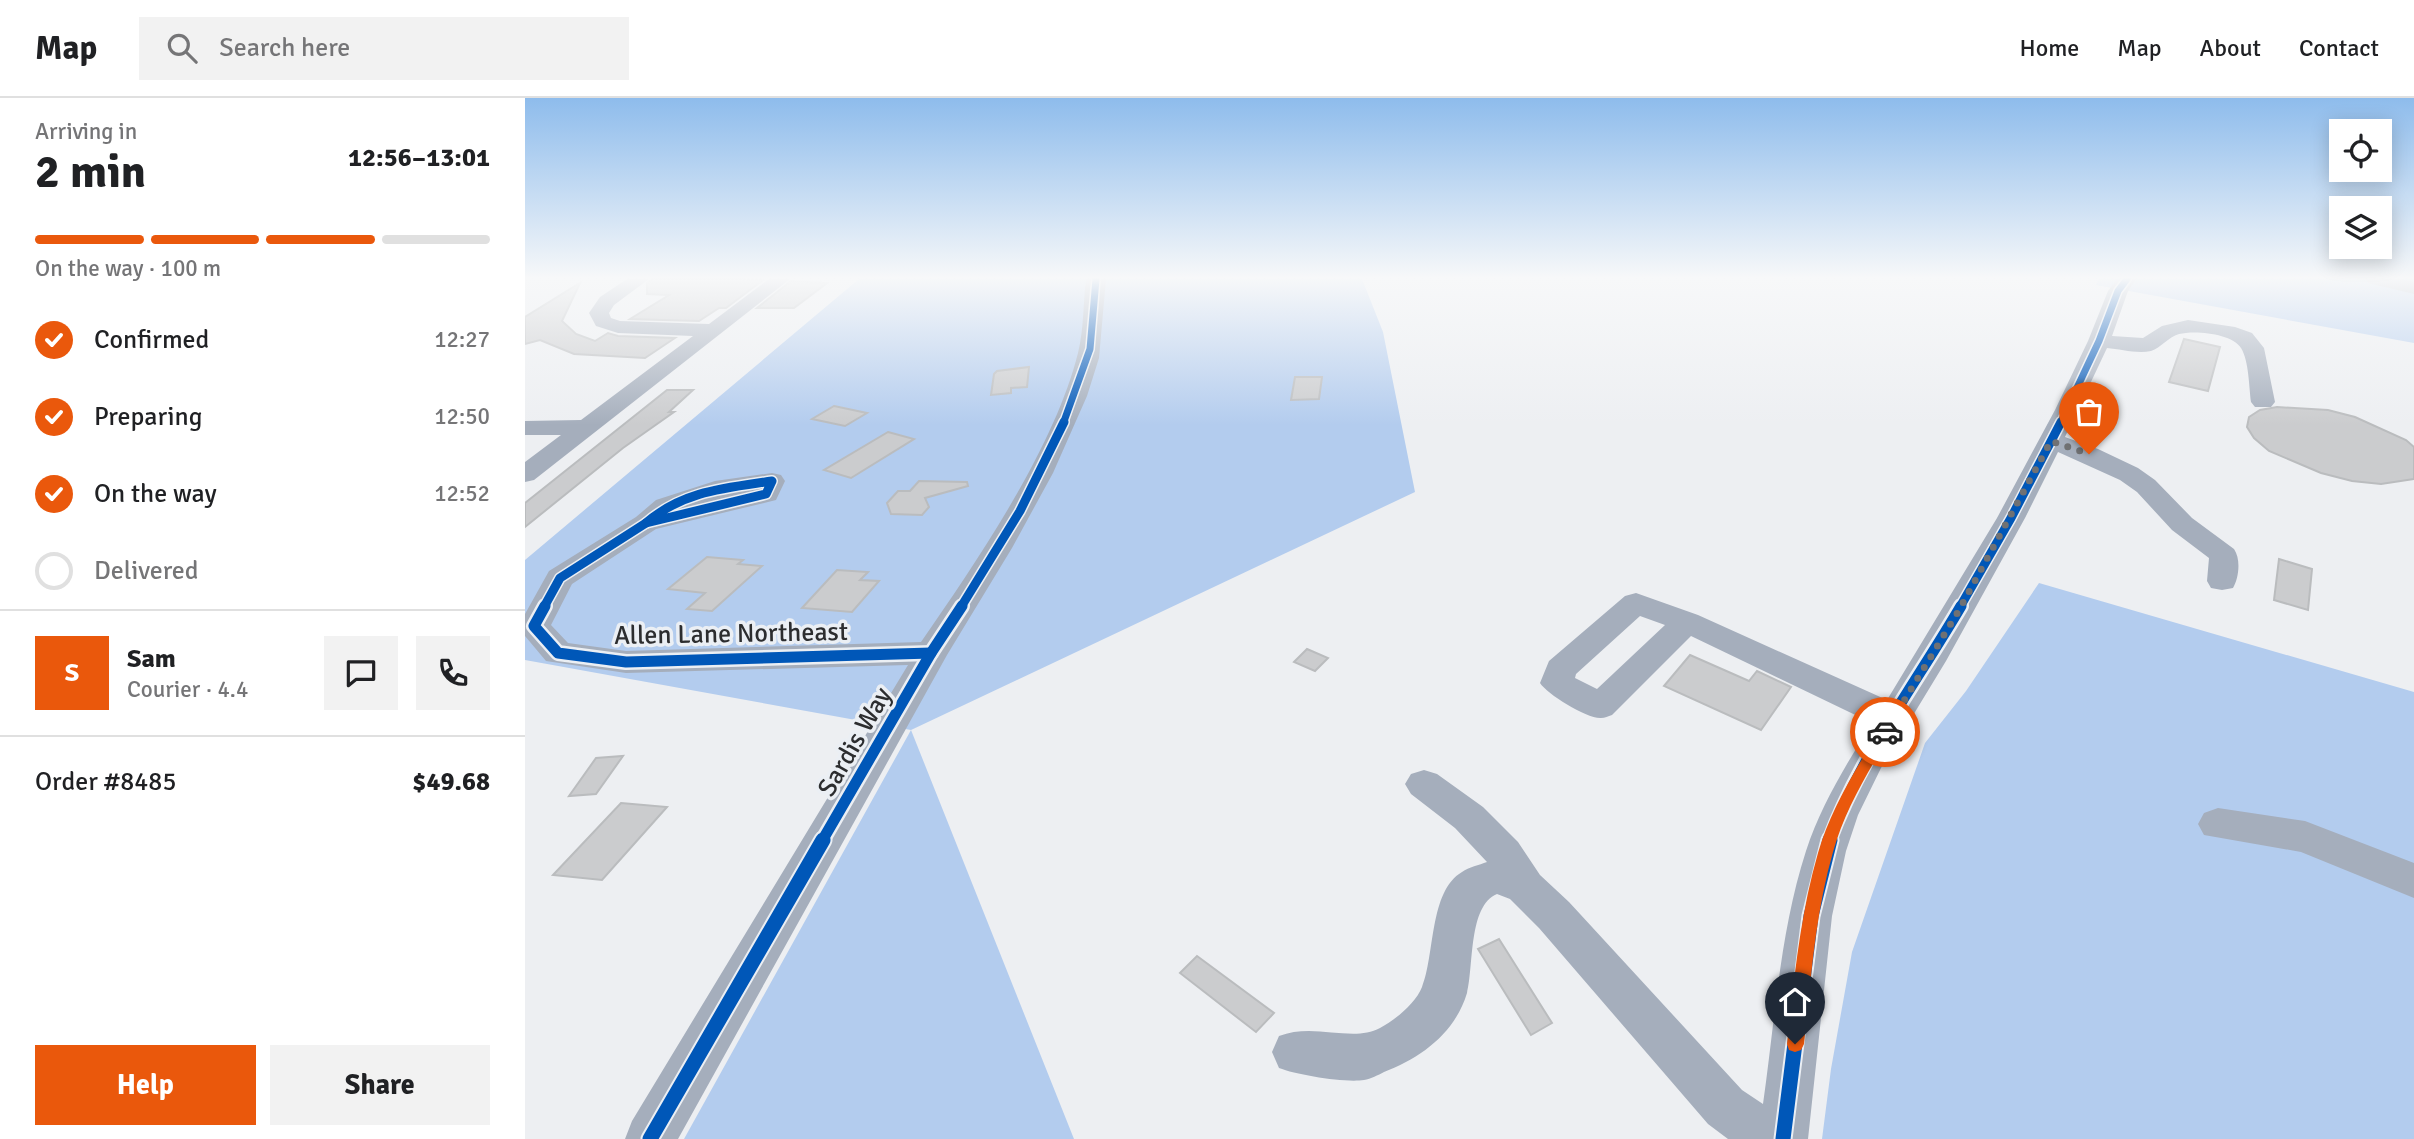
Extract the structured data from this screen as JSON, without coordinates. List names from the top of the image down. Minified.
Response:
{"streets":{"street":["Allen Lane Northeast","Sardis Way"]},"crossings":[["Allen Lane Northeast","Sardis Way"]],"page":{"header":"Map","search":"Search here","nav":["Home","Map","About","Contact"],"heading":["2 min","Arriving in","12:56–13:01"],"panel":["Sam","Courier · 4.4","Order #8485","$49.68"],"bar":"On the way · 100 m","list":[["Confirmed","12:27"],["Preparing","12:50"],["On the way","12:52"],"Delivered"],"round":"S","buttons":["Help","Share"]}}
